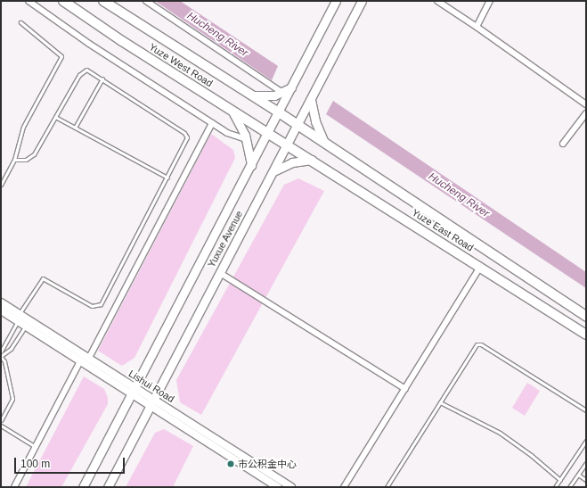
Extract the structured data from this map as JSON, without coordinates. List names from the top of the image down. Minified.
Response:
{"streets":{"main road":["Yuze West Road","Yuze East Road","Yuxue Avenue"],"street":["Lishui Road"]},"crossings":[["Yuze West Road","Yuze East Road"],["Yuze West Road","Yuxue Avenue"],["Yuze East Road","Yuxue Avenue"],["Yuxue Avenue","Lishui Road"]],"water":["Hucheng River"],"places":["市公积金中心"],"scale_bar":"100 m"}
